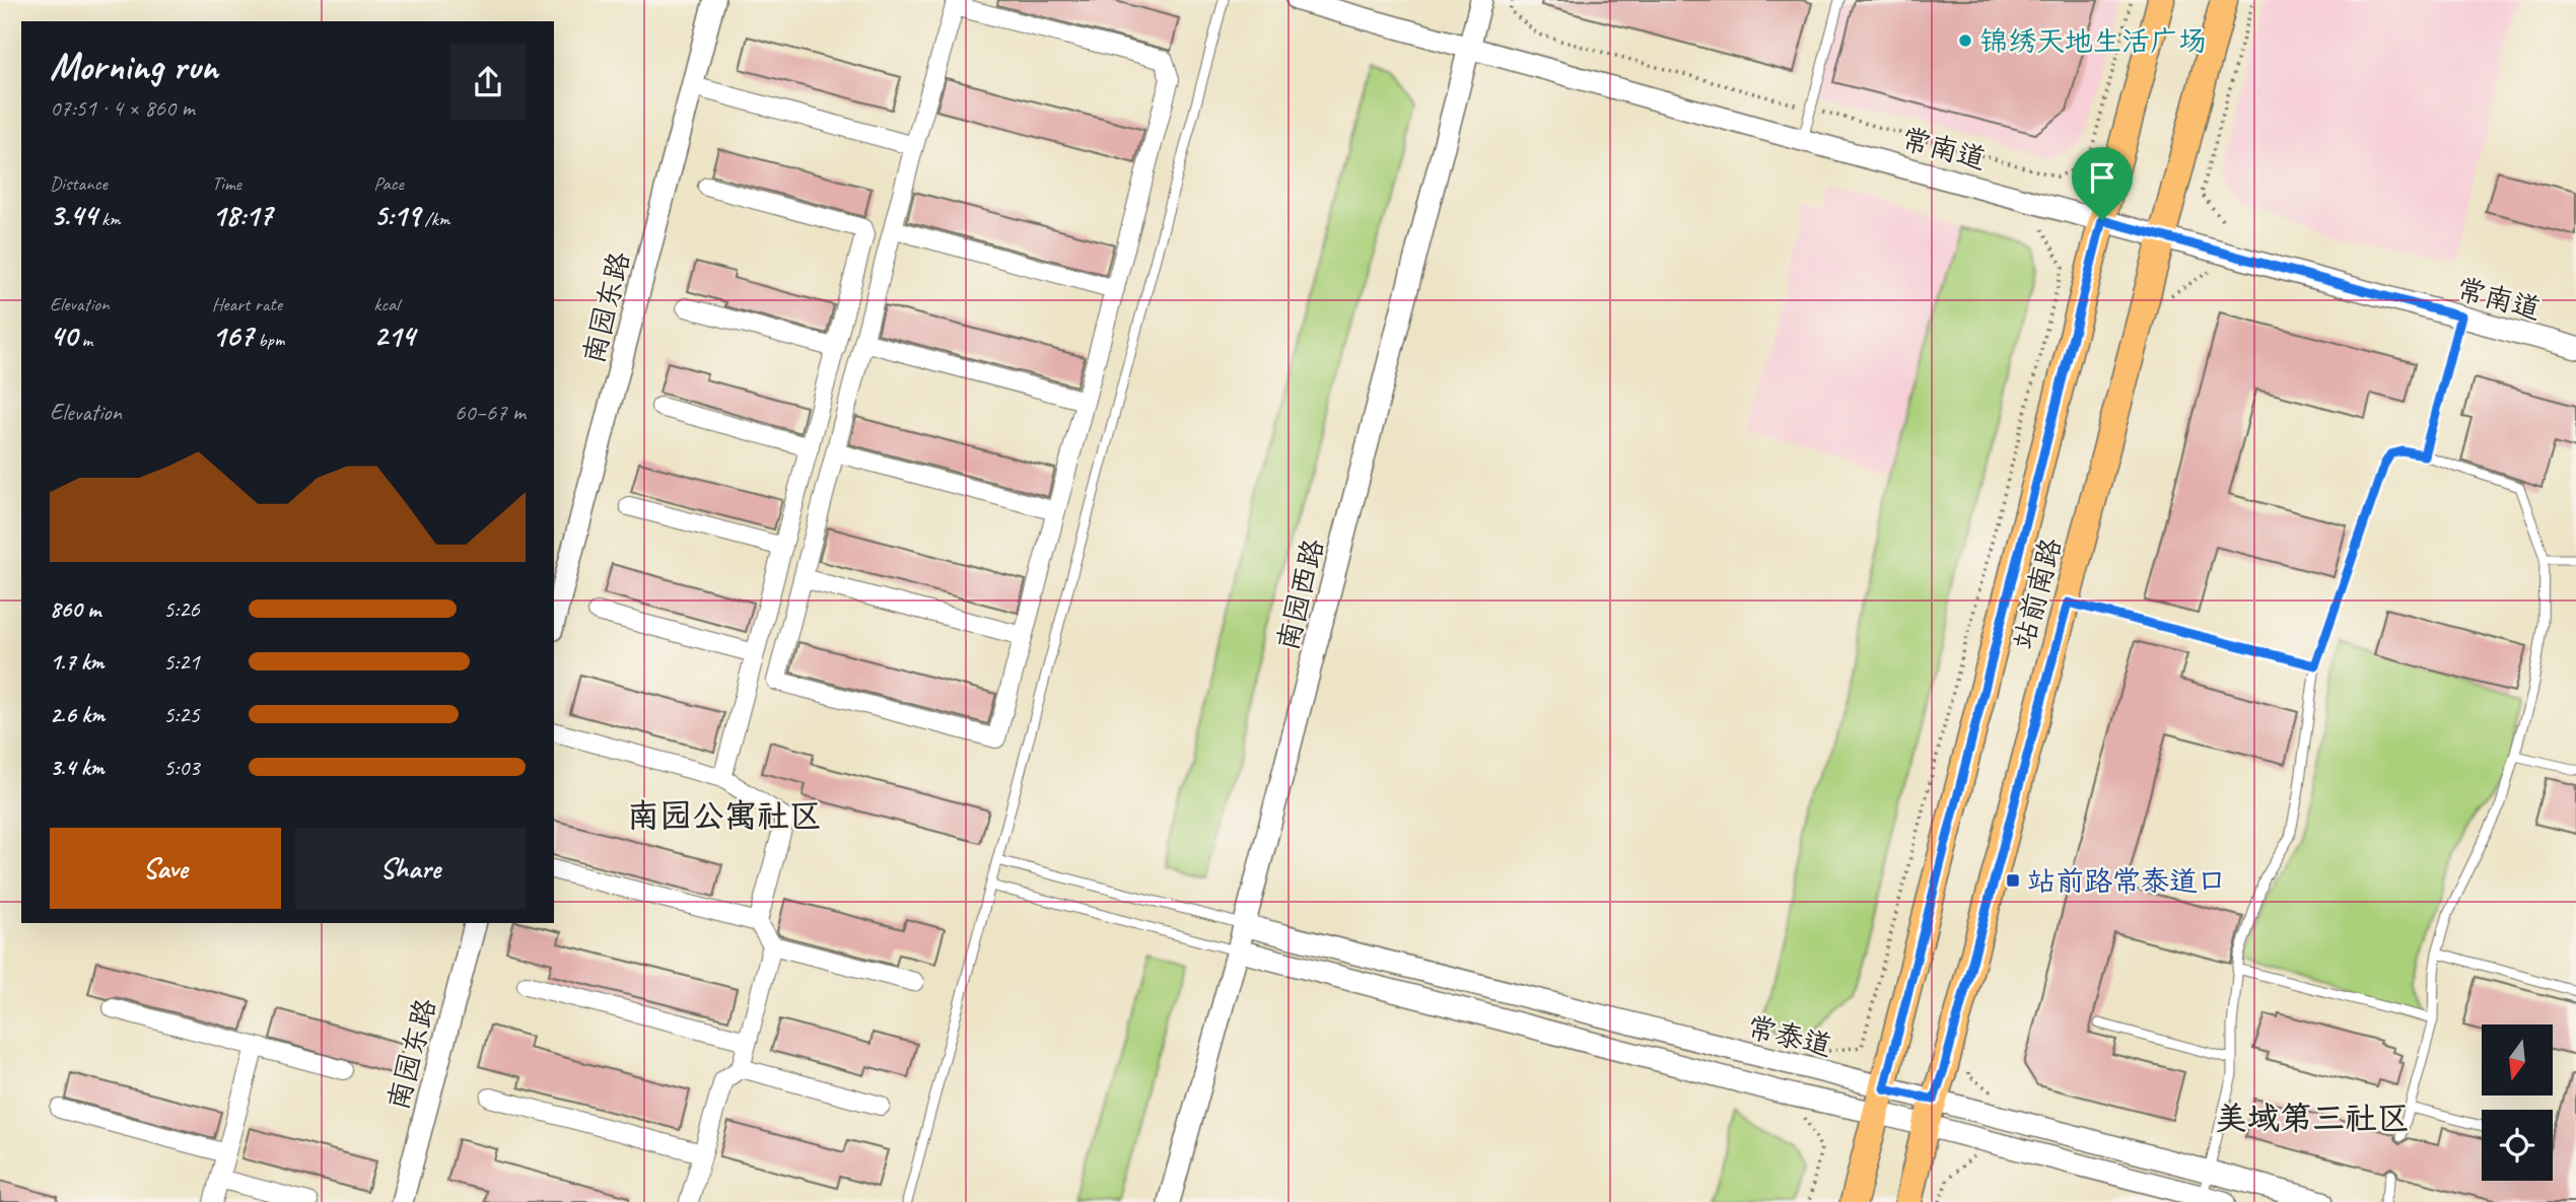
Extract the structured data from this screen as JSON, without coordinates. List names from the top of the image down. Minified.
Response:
{"streets":{"main road":["站前南路"],"street":["常南道","南园东路","南园西路","常泰道"]},"crossings":[["常南道","站前南路"],["常南道","南园西路"],["站前南路","常泰道"],["南园西路","常泰道"]],"districts":["南园公寓社区","美域第三社区"],"places":{"other":["锦绣天地生活广场"],"transit":["站前路常泰道口"]},"north":"bottom","page":{"heading":["Morning run","07:51 · 4 × 860 m"],"stats":[["Distance","3.44 km"],["Time","18:17"],["Pace","5:19 /km"],["Elevation","40 m"],["Heart rate","167 bpm"],["kcal","214"]],"chart":["Elevation","60–67 m"],"list":[{"name":"860 m","note":"5:26"},{"name":"1.7 km","note":"5:21"},{"name":"2.6 km","note":"5:25"},{"name":"3.4 km","note":"5:03"}],"buttons":["Save","Share"]}}
